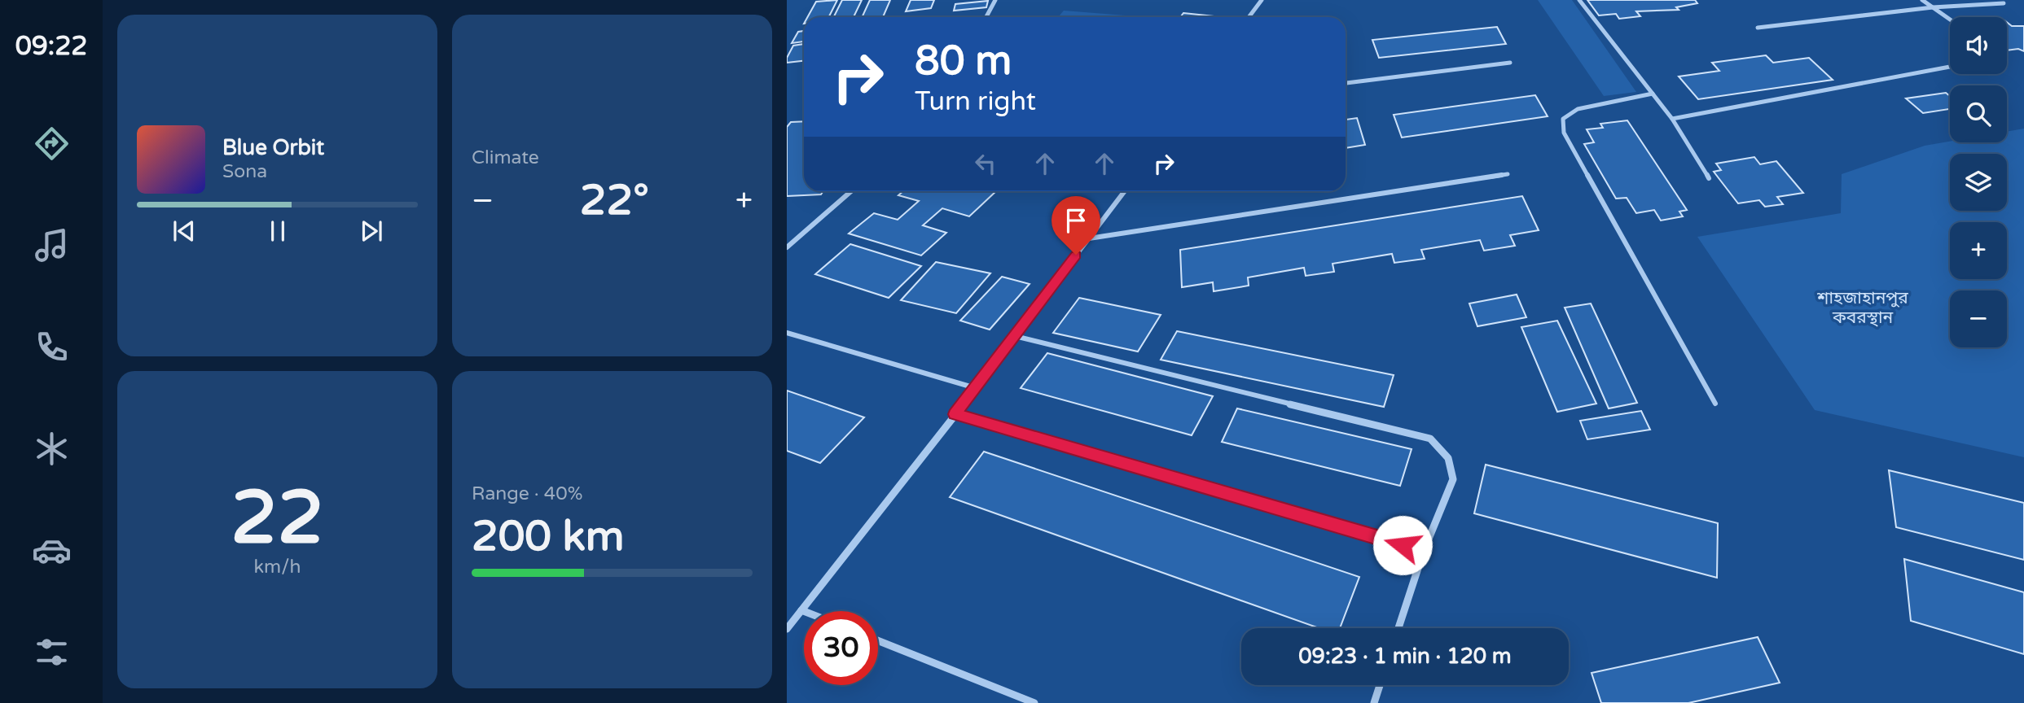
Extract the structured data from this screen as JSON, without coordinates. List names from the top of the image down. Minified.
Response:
{"parks":["শাহজাহানপুর কবরস্থান"],"page":{"tabs":"09:22","tile":["Climate",["22","km/h"],["Range · 40%","200 km"]],"map_buttons":["+","−"],"turn":["80 m","Turn right"],"song":["Blue Orbit","Sona"],"heat":["−","22°","+"],"limit":"30","trip":"09:23 · 1 min · 120 m"}}
